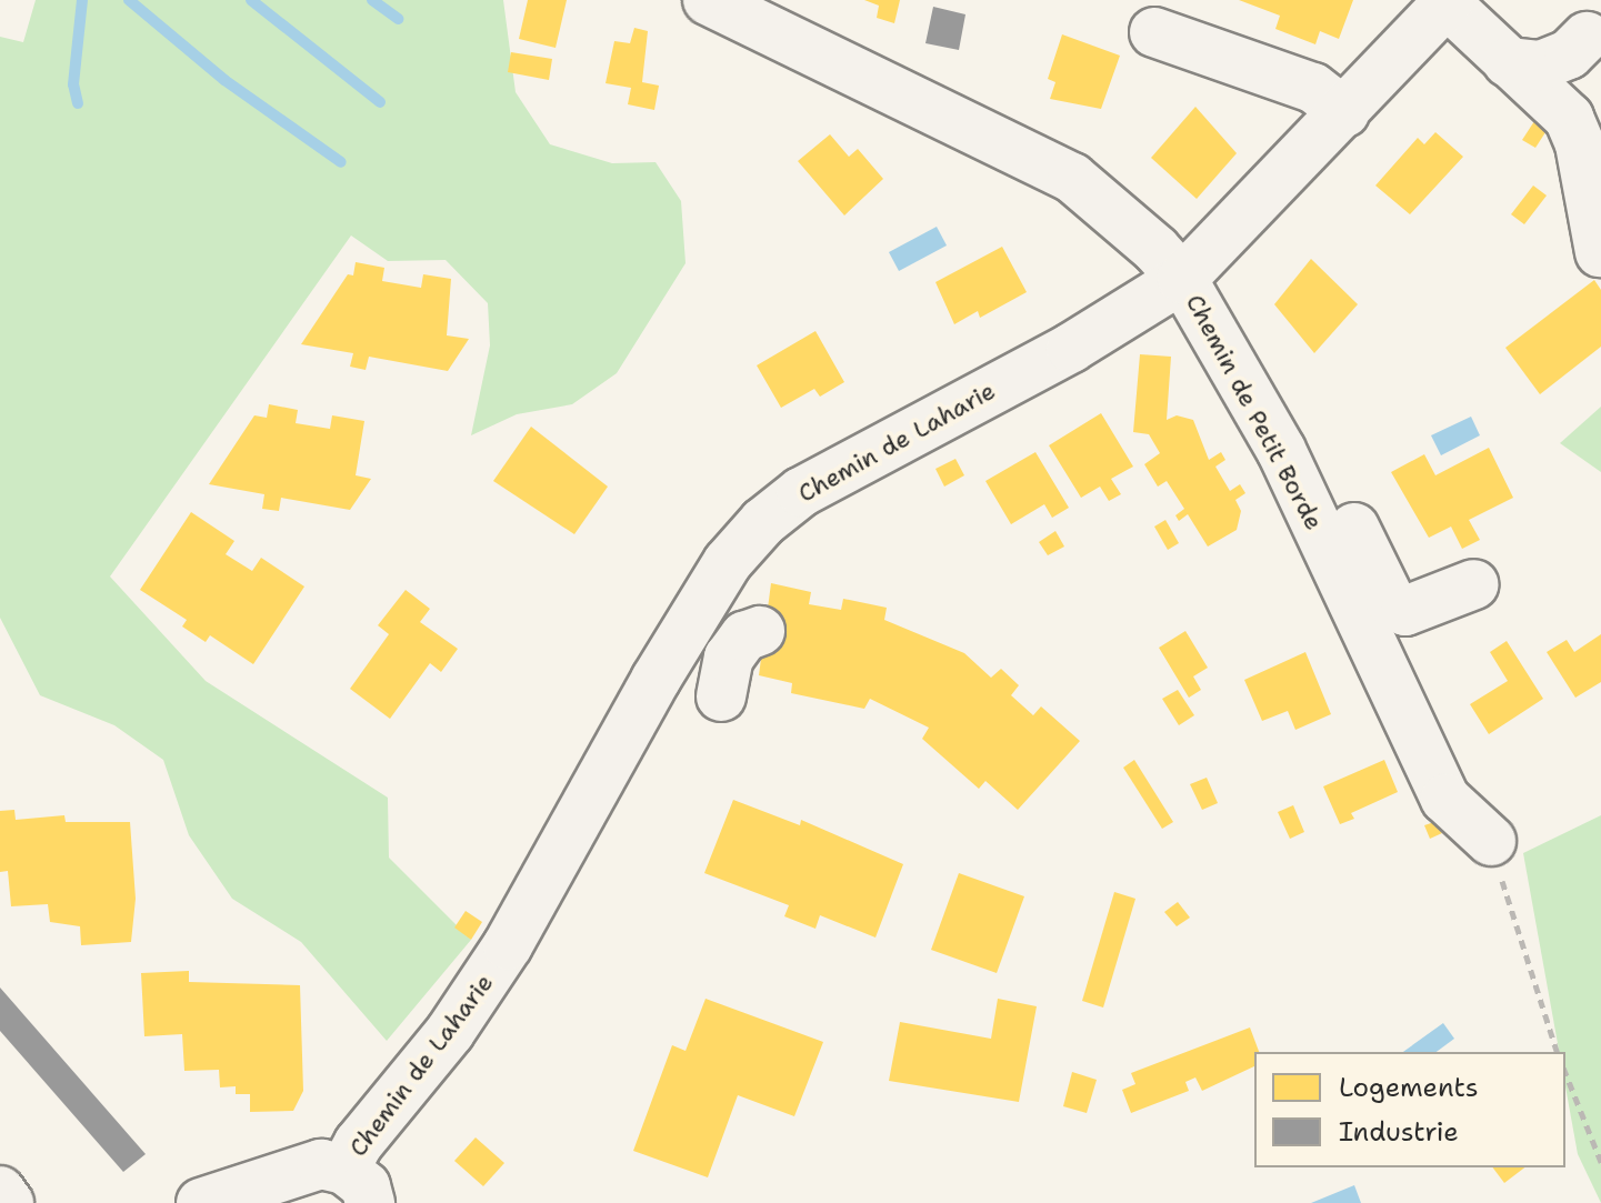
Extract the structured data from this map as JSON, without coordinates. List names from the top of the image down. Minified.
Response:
{"streets":{"street":["Chemin de Petit Borde","Chemin de Laharie"]},"crossings":[["Chemin de Petit Borde","Chemin de Laharie"]],"legend":["Logements","Industrie"]}
